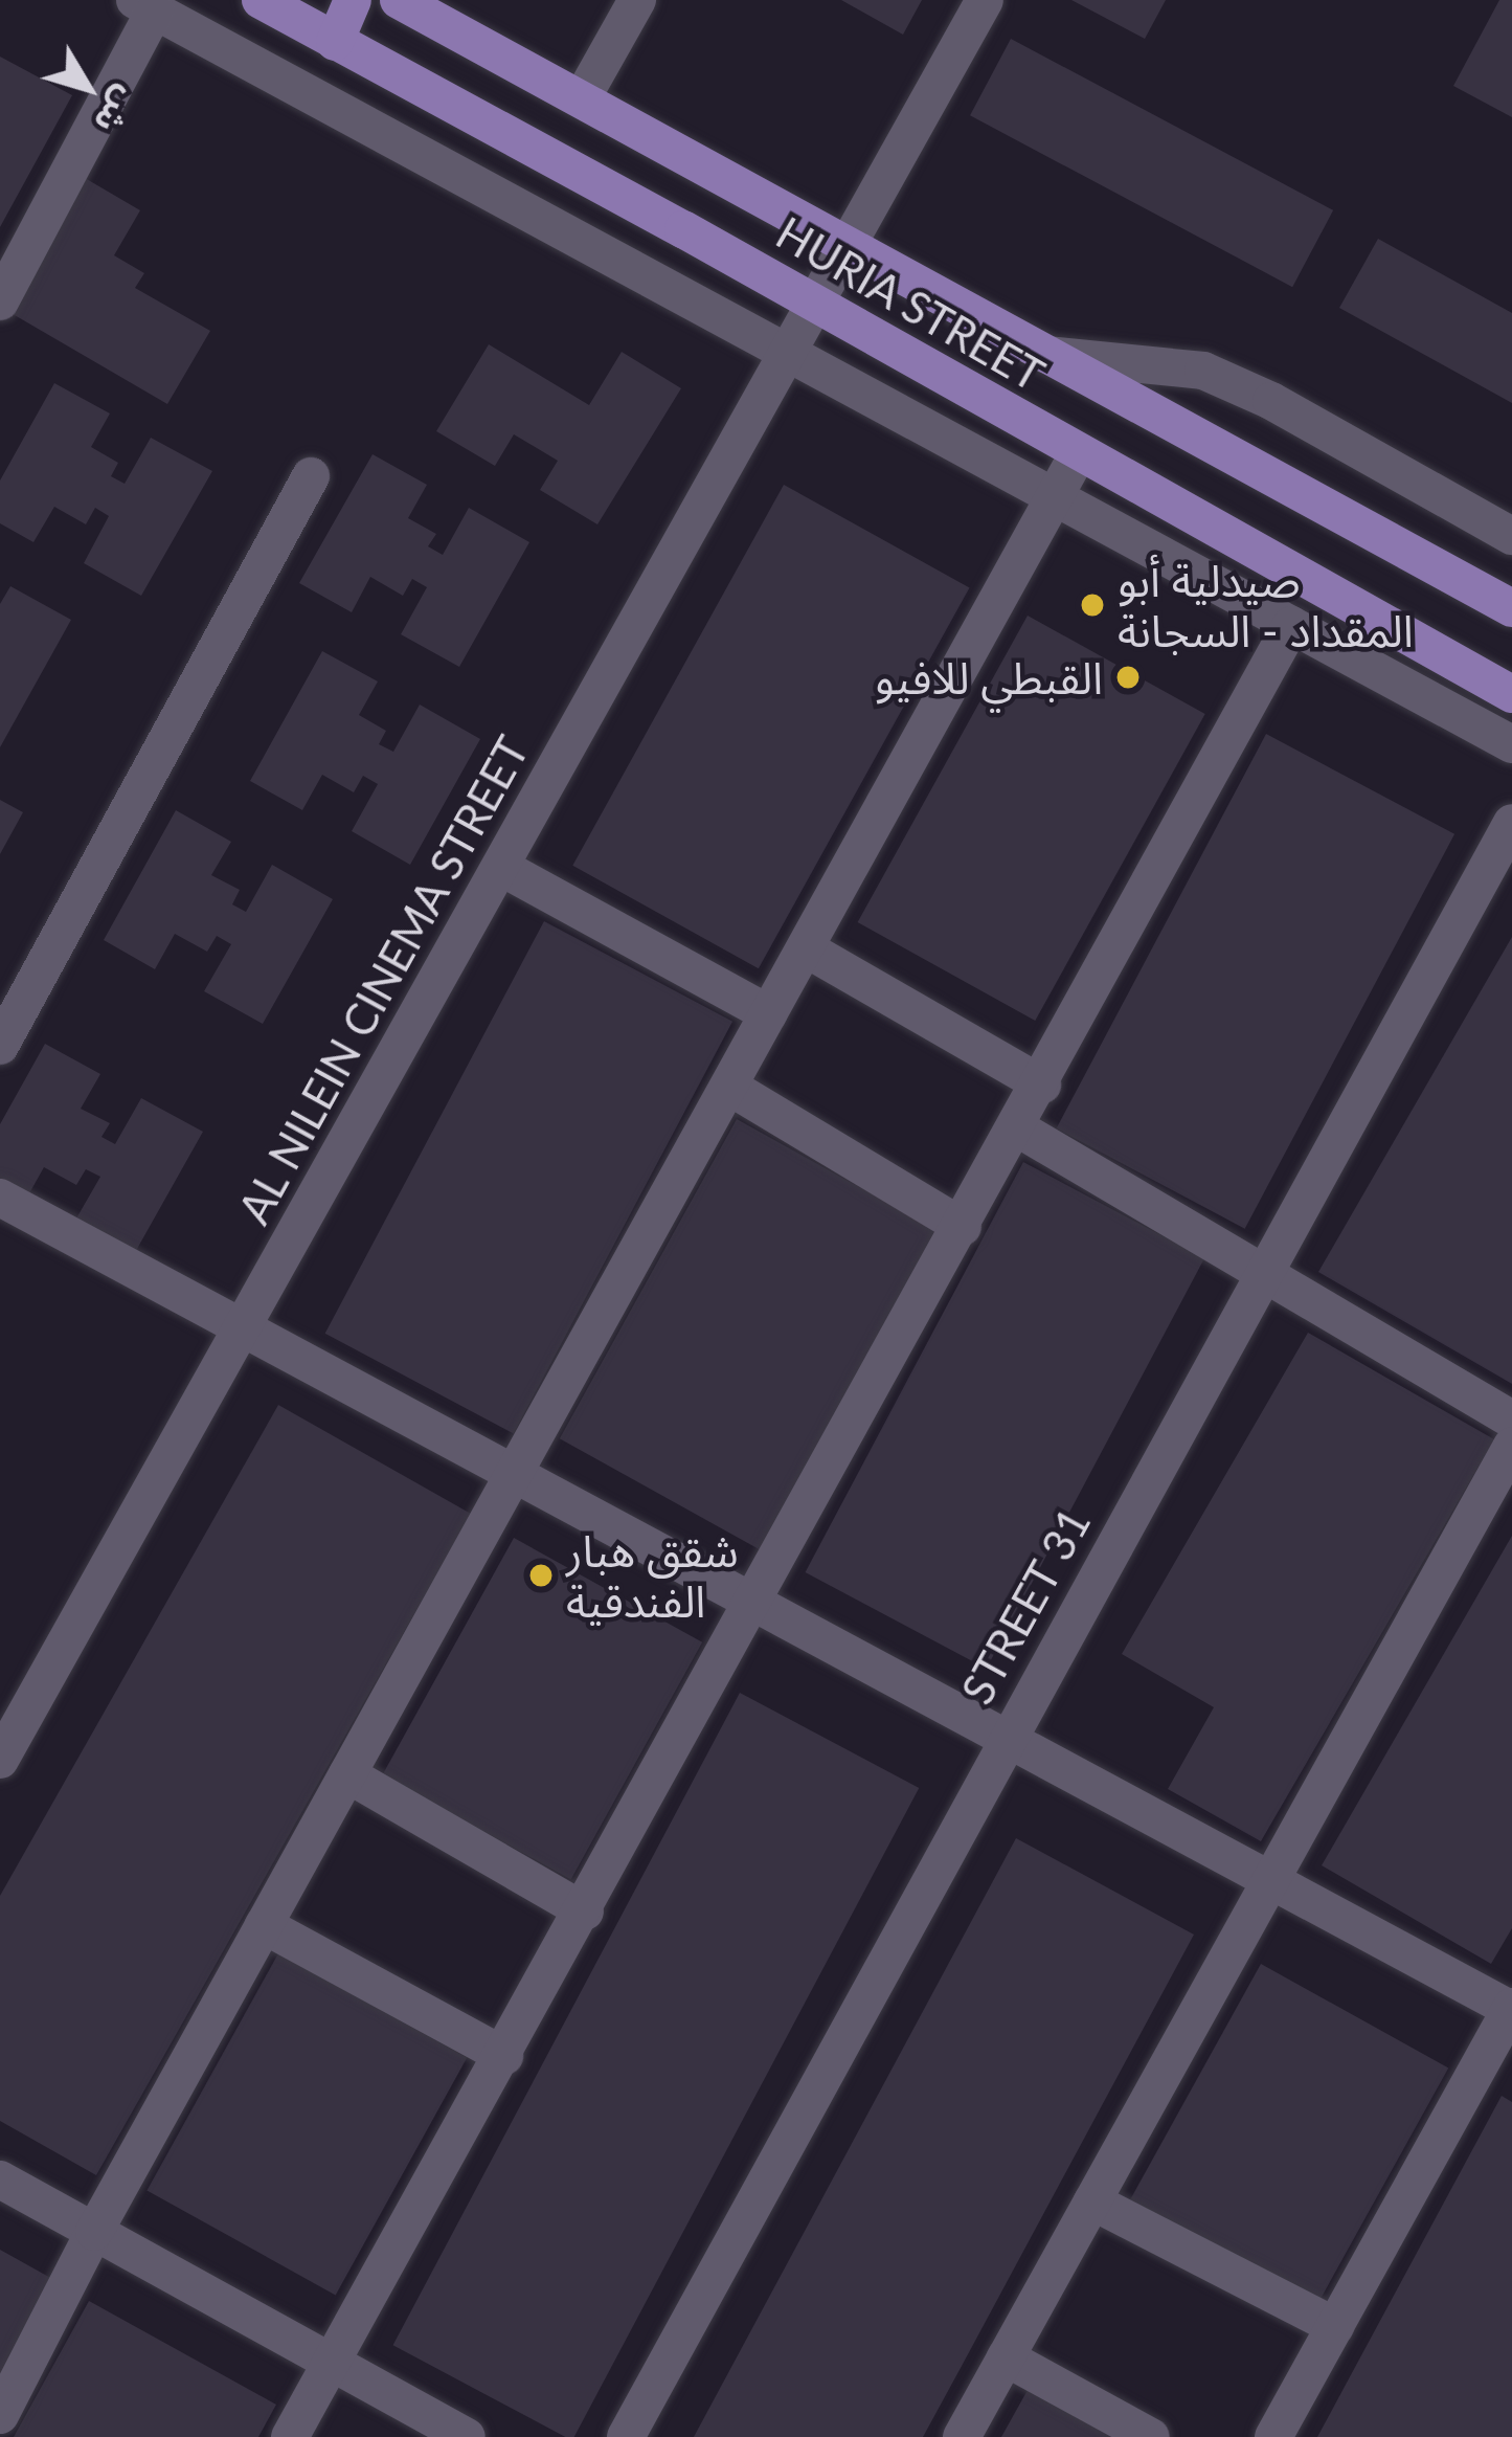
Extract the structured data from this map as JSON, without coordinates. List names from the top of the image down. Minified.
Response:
{"streets":{"main road":["HURIA STREET"],"street":["AL NILEIN CINEMA STREET","STREET 31"]},"crossings":[["HURIA STREET","AL NILEIN CINEMA STREET"]],"places":["صيدلية أبو المقداد - السجانة","القبطي للافيو","شقق هبار الفندقية"],"north":"bottom right"}
